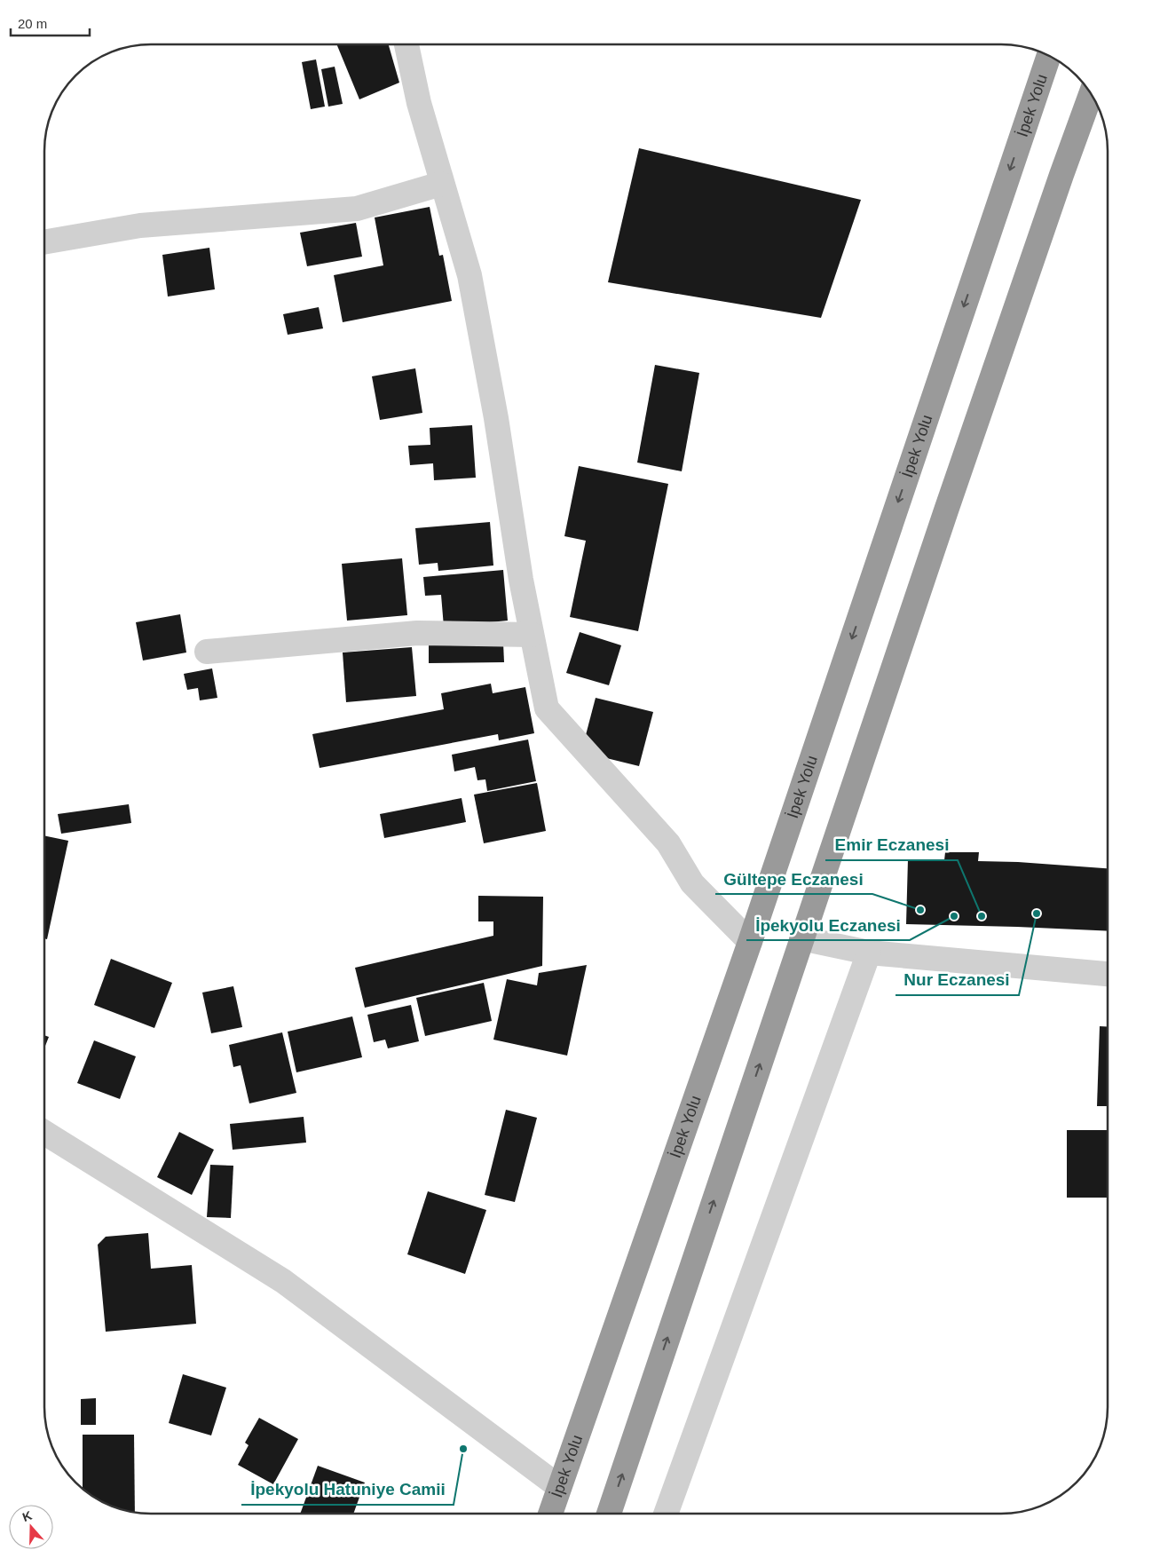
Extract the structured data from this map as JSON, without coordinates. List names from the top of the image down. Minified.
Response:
{"streets":{"highway":["İpek Yolu"]},"places":["Gültepe Eczanesi","Nur Eczanesi","İpekyolu Eczanesi","Emir Eczanesi","İpekyolu Hatuniye Camii"],"scale_bar":"20 m","north":"top"}
